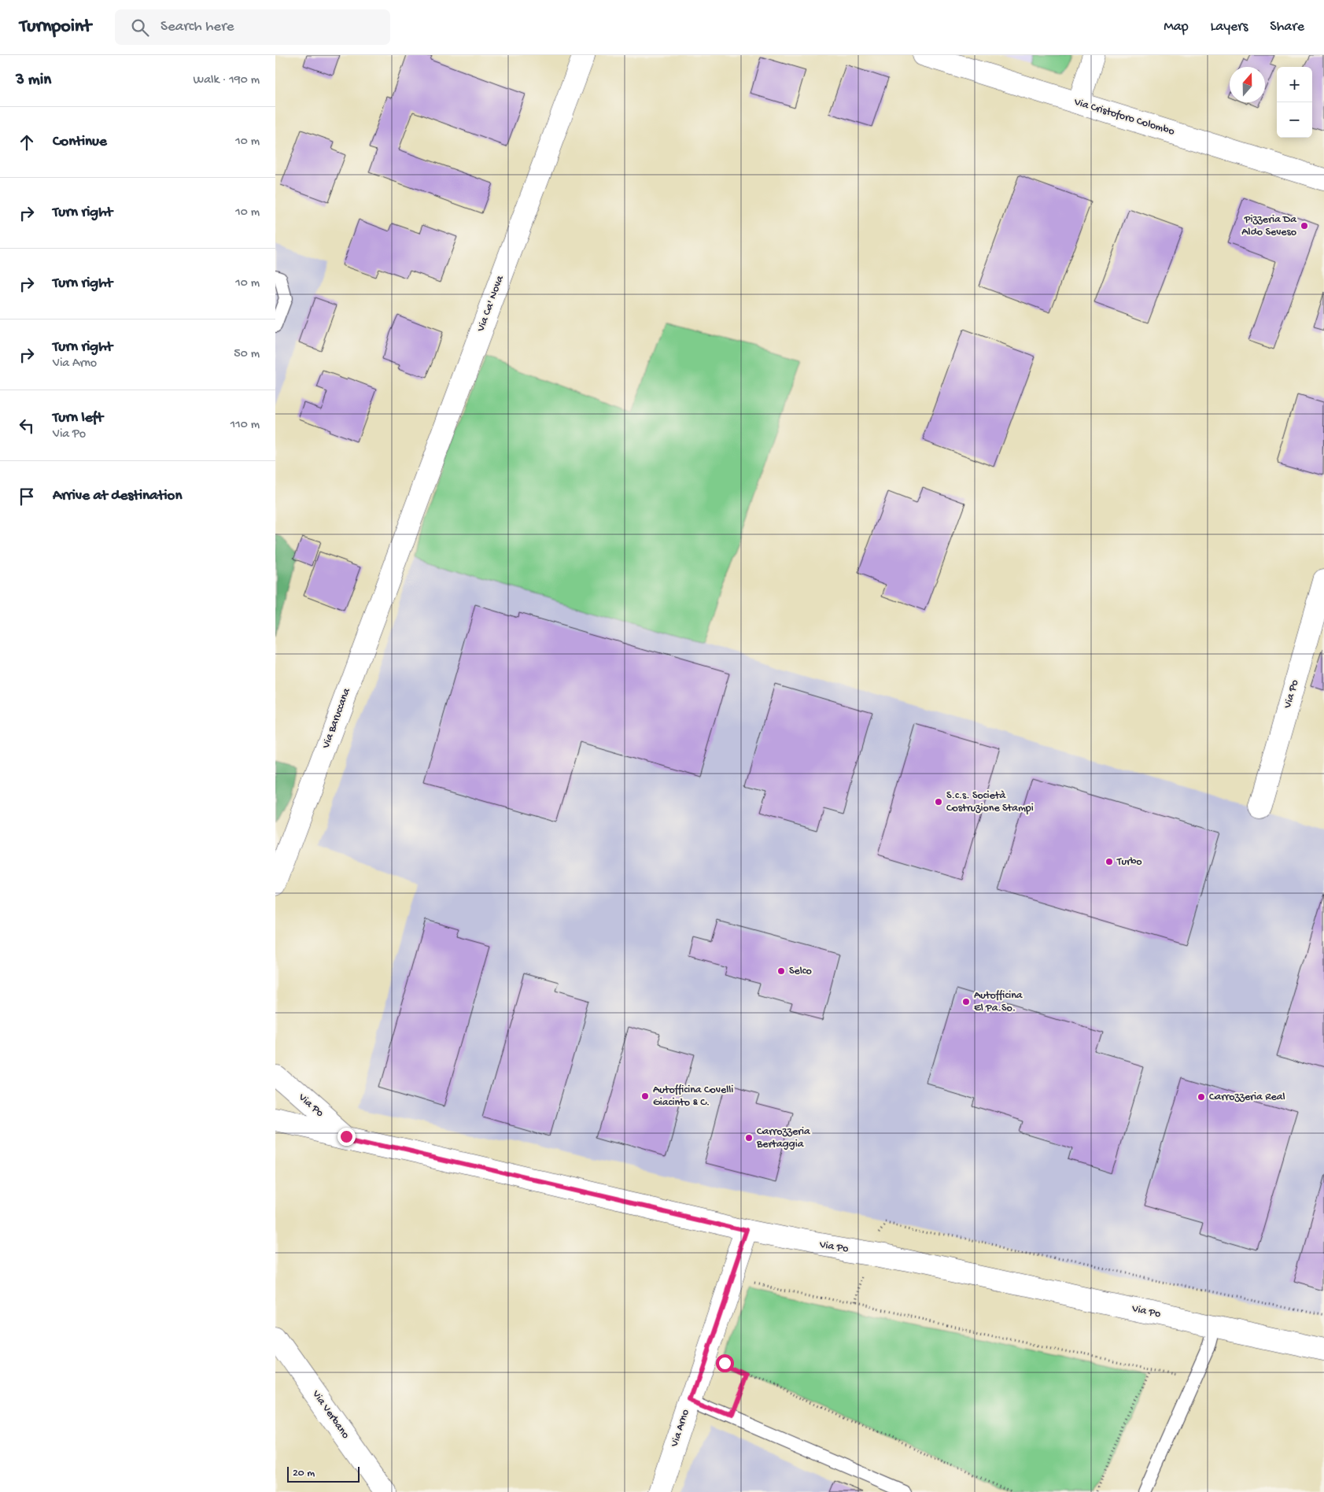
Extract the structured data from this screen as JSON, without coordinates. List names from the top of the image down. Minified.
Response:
{"streets":{"street":["Via Cristoforo Colombo","Via Ca' Nova","Via Po","Via Baruccana","Via Verbano","Via Arno"]},"crossings":[["Via Ca' Nova","Via Baruccana"],["Via Po","Via Arno"]],"places":["Pizzeria Da Aldo Seveso","S.c.s. Società Costruzione Stampi","Turbo","Selco","Autofficina El Pa.So.","Autofficina Covelli Giacinto & C.","Carrozzeria Real","Carrozzeria Bertaggia"],"scale_bar":"20 m","north":"top","page":{"header":"Turnpoint","search":"Search here","nav":["Map","Layers","Share"],"heading":["3 min","Walk · 190 m"],"map_buttons":["+","−"],"list":[["Continue","10 m"],["Turn right","10 m"],["Turn right","10 m"],["Turn right","Via Arno","50 m"],["Turn left","Via Po","110 m"],"Arrive at destination"],"scale":"20 m"}}
